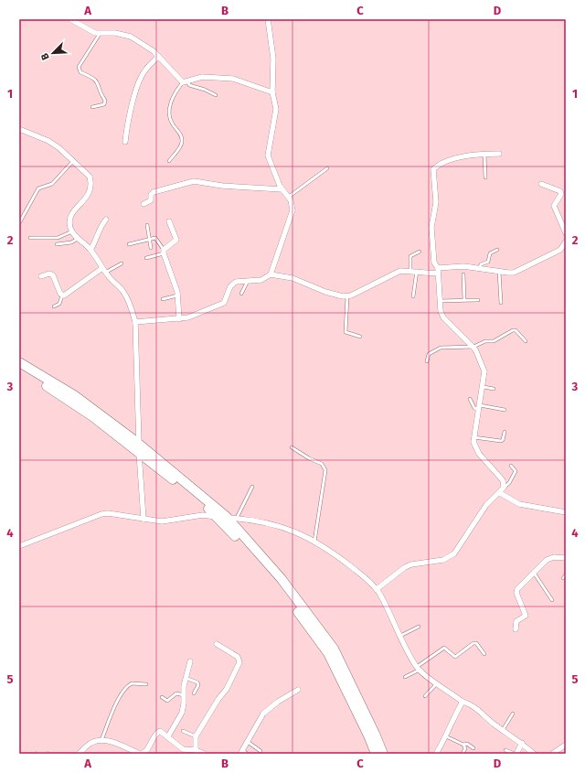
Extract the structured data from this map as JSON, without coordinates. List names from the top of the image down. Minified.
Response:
{"north":"bottom left","grid":{"columns":["A","B","C","D"],"rows":["1","2","3","4","5"]}}
